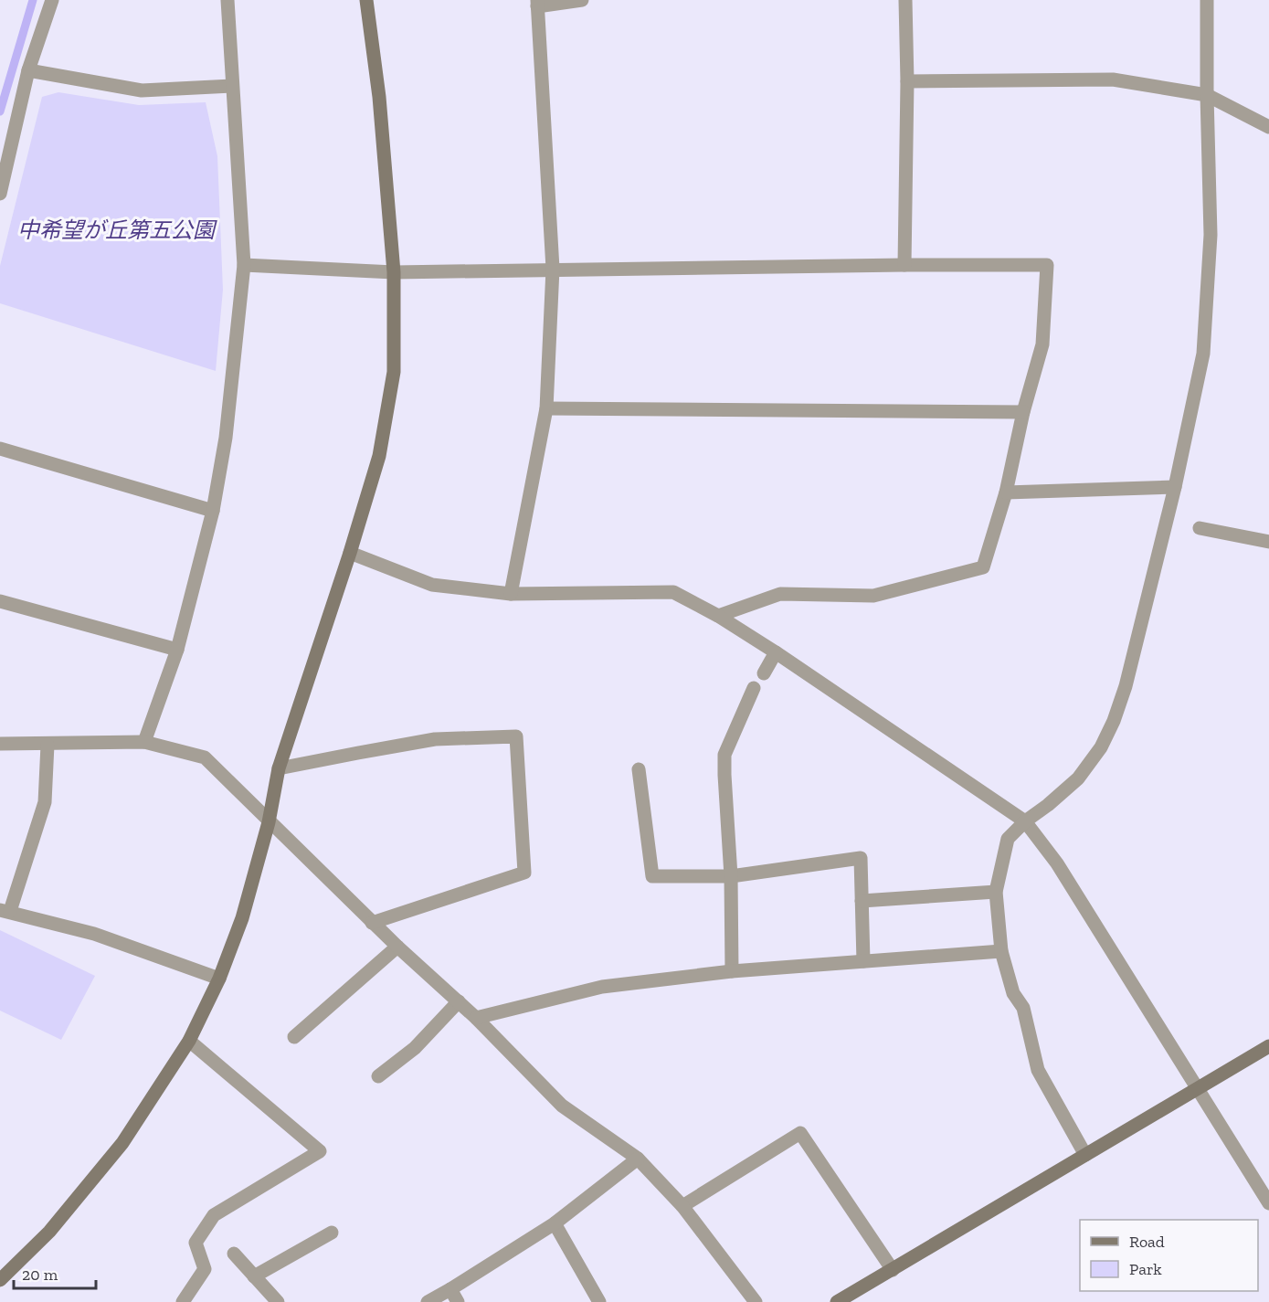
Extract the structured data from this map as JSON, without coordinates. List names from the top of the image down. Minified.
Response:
{"parks":["中希望が丘第五公園"],"legend":["Road","Park"],"scale_bar":"20 m"}
